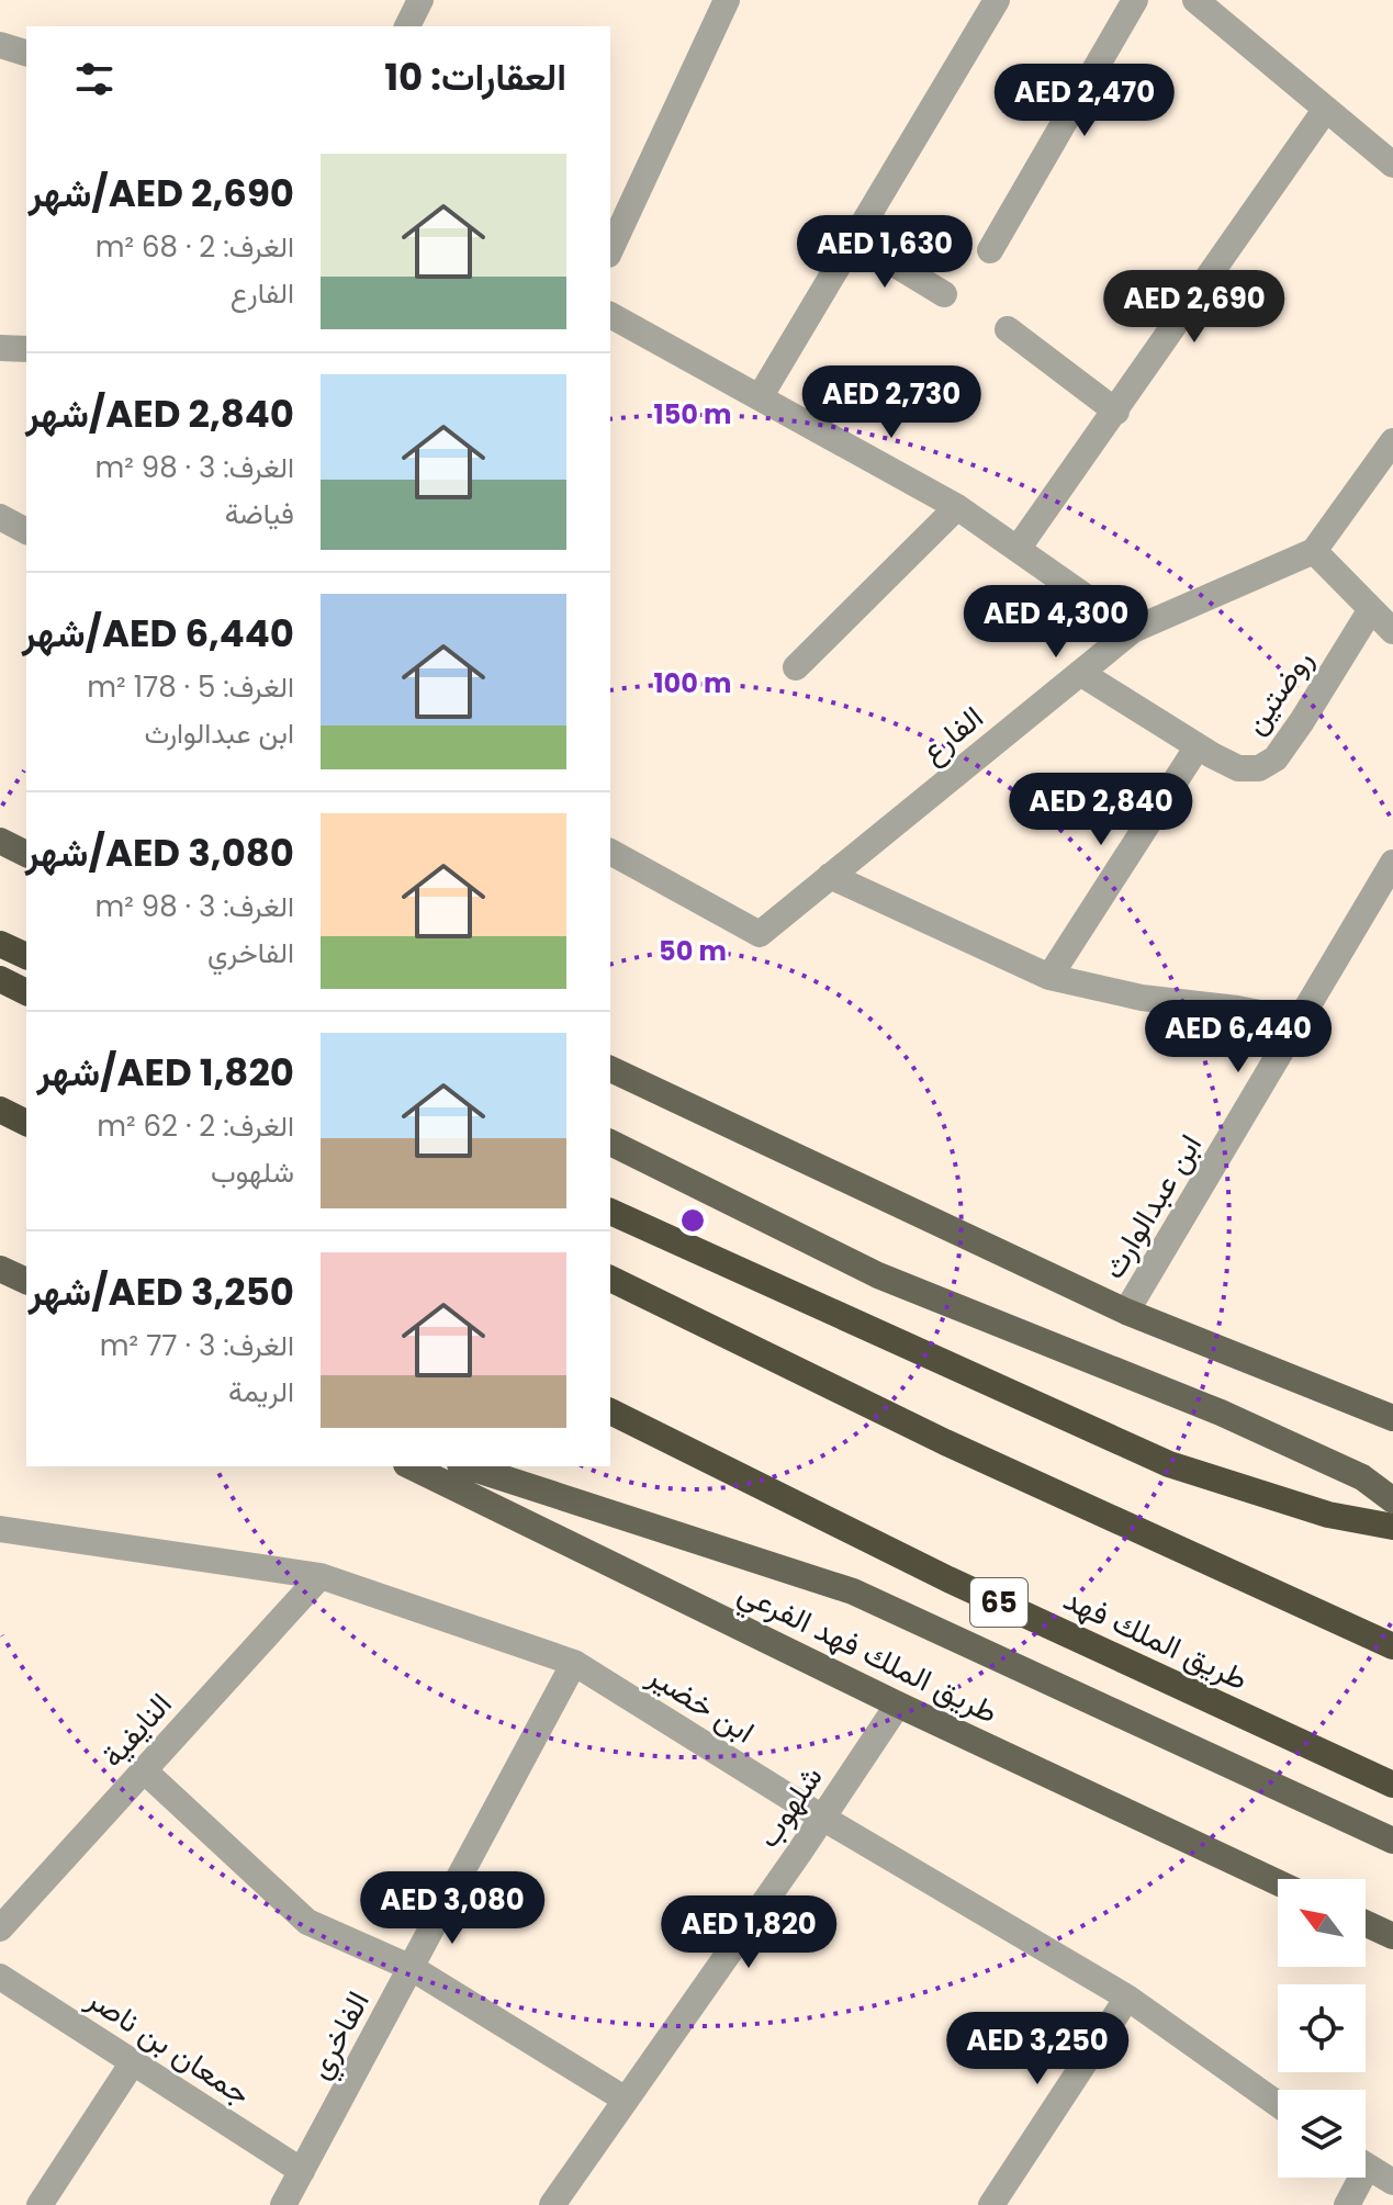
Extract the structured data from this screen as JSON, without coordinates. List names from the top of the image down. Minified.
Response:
{"streets":{"highway":["65","طريق الملك فهد"],"main road":["طريق الملك فهد الفرعي"],"street":["روضتين","الفارع","ابن عبدالوارث","ابن خضير","النايفية","شلهوب","الفاخري","جمعان بن ناصر"]},"crossings":[["روضتين","الفارع"],["طريق الملك فهد الفرعي","شلهوب"],["ابن خضير","النايفية"],["ابن خضير","شلهوب"],["ابن خضير","الفاخري"],["الفاخري","جمعان بن ناصر"]],"north":"top left","page":{"heading":"العقارات: 10","price":["AED 2,470","AED 1,630","AED 2,690","AED 2,730","AED 4,300","AED 2,840","AED 6,440","AED 3,080","AED 1,820","AED 3,250"],"list":[{"name":"AED 2,690/شهر","note":"الغرف: 2 · 68 m² · الفارع"},{"name":"AED 2,840/شهر","note":"الغرف: 3 · 98 m² · فياضة"},{"name":"AED 6,440/شهر","note":"الغرف: 5 · 178 m² · ابن عبدالوارث"},{"name":"AED 3,080/شهر","note":"الغرف: 3 · 98 m² · الفاخري"},{"name":"AED 1,820/شهر","note":"الغرف: 2 · 62 m² · شلهوب"},{"name":"AED 3,250/شهر","note":"الغرف: 3 · 77 m² · الريمة"}]},"rings":["150 m","100 m","50 m"]}
